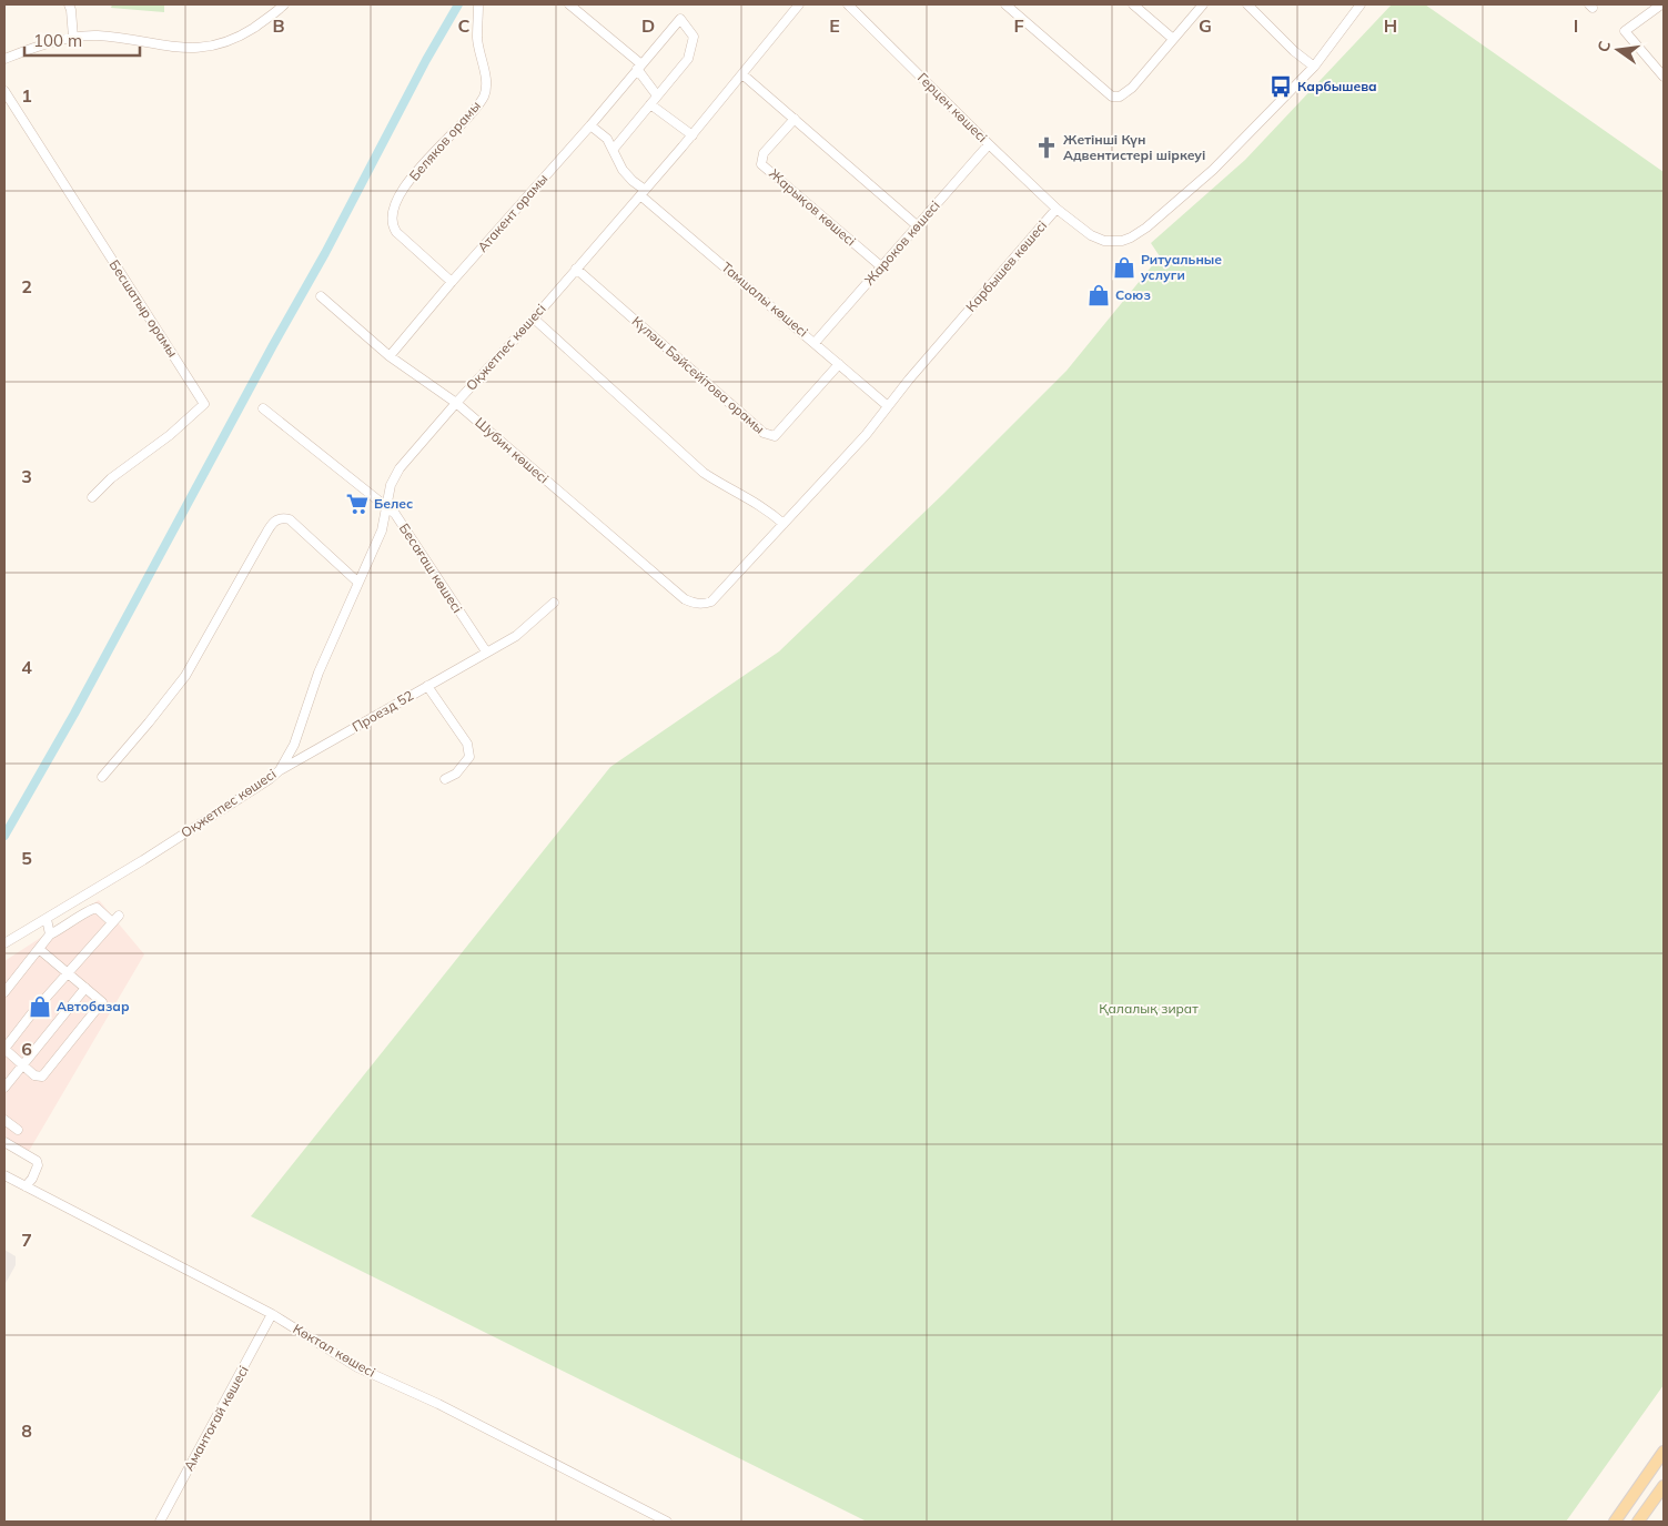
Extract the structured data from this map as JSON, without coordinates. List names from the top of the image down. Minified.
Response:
{"streets":{"street":["Герцен көшесі","Беляков орамы","Жарықов көшесі","Атакент орамы","Жароков көшесі","Карбышев көшесі","Тамшалы көшесі","Бесшатыр орамы","Оқжетпес көшесі","Күләш Бәйсейітова орамы","Шубин көшесі","Бесағаш көшесі","Проезд 52","Көктал көшесі","Амантоғай көшесі"]},"crossings":[["Герцен көшесі","Жароков көшесі"],["Герцен көшесі","Карбышев көшесі"],["Беляков орамы","Атакент орамы"],["Жарықов көшесі","Жароков көшесі"],["Атакент орамы","Тамшалы көшесі"],["Атакент орамы","Шубин көшесі"],["Жароков көшесі","Тамшалы көшесі"],["Карбышев көшесі","Тамшалы көшесі"],["Карбышев көшесі","Шубин көшесі"],["Тамшалы көшесі","Оқжетпес көшесі"],["Тамшалы көшесі","Күләш Бәйсейітова орамы"],["Оқжетпес көшесі","Күләш Бәйсейітова орамы"],["Оқжетпес көшесі","Шубин көшесі"],["Оқжетпес көшесі","Бесағаш көшесі"],["Оқжетпес көшесі","Проезд 52"],["Бесағаш көшесі","Проезд 52"],["Көктал көшесі","Амантоғай көшесі"]],"parks":["Қалалық зират"],"places":{"bus stop":["Карбышева"],"church":["Жетінші Күн Адвентистері шіркеуі"],"shop":["Ритуальные услуги","Союз","Автобазар"],"supermarket":["Белес"]},"scale_bar":"100 m","north":"left","grid":{"columns":["B","C","D","E","F","G","H","I"],"rows":["1","2","3","4","5","6","7","8"]}}
